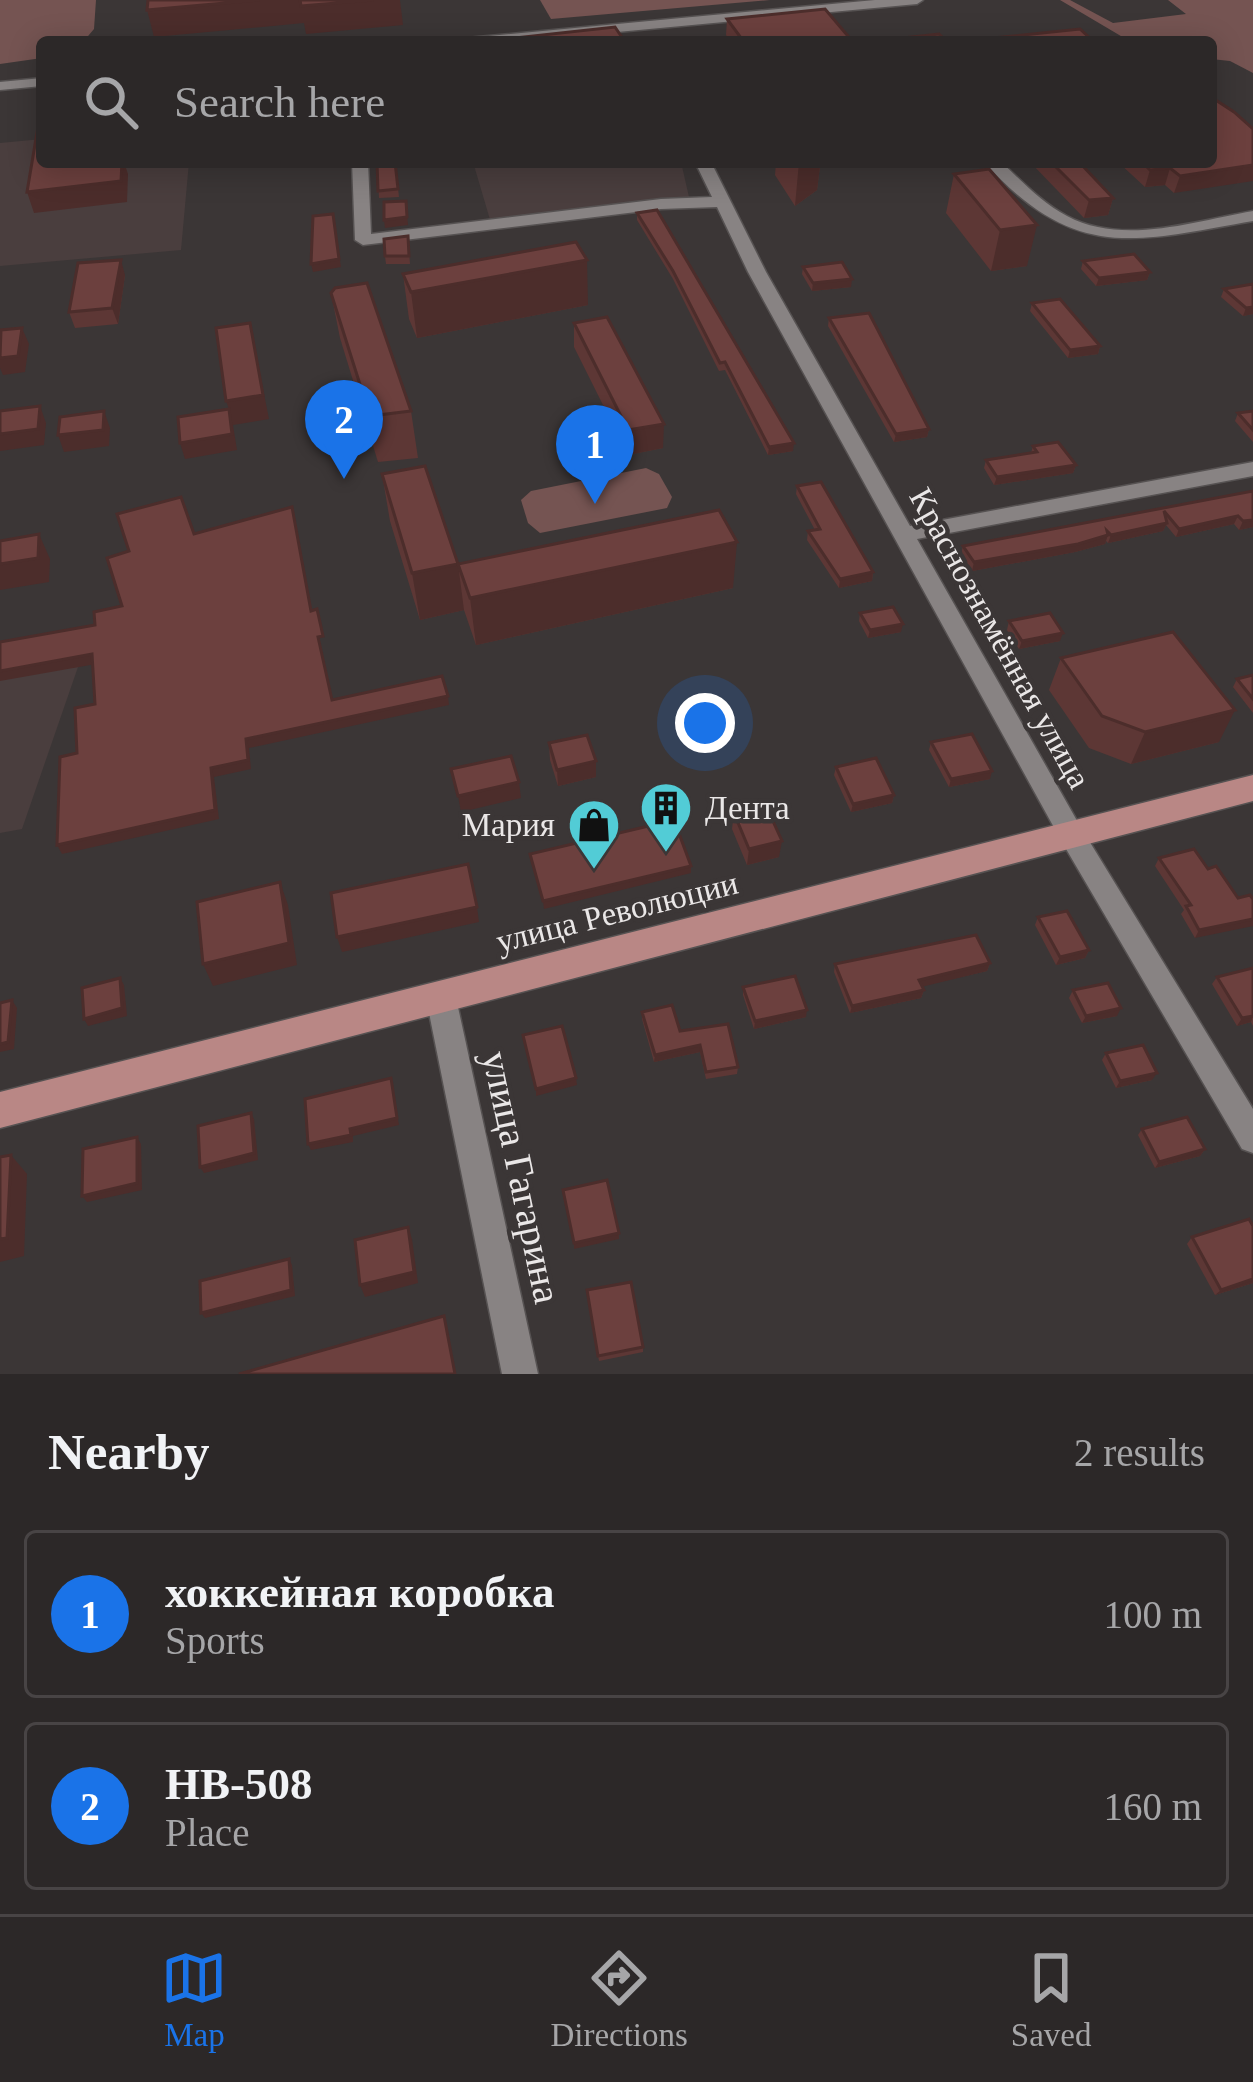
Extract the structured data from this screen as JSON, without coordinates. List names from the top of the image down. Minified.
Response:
{"streets":{"main road":["улица Революции"],"street":["Краснознамённая улица","улица Гагарина"]},"crossings":[["Краснознамённая улица","улица Революции"],["улица Революции","улица Гагарина"]],"places":{"building":["Дента"],"shop":["Мария"]},"page":{"search":"Search here","pins":["2","1"],"heading":["Nearby","2 results"],"list":[{"mark":"1","name":"хоккейная коробка","note":"Sports","value":"100 m"},{"mark":"2","name":"НВ-508","note":"Place","value":"160 m"}],"nav":["Map","Directions","Saved"]}}
